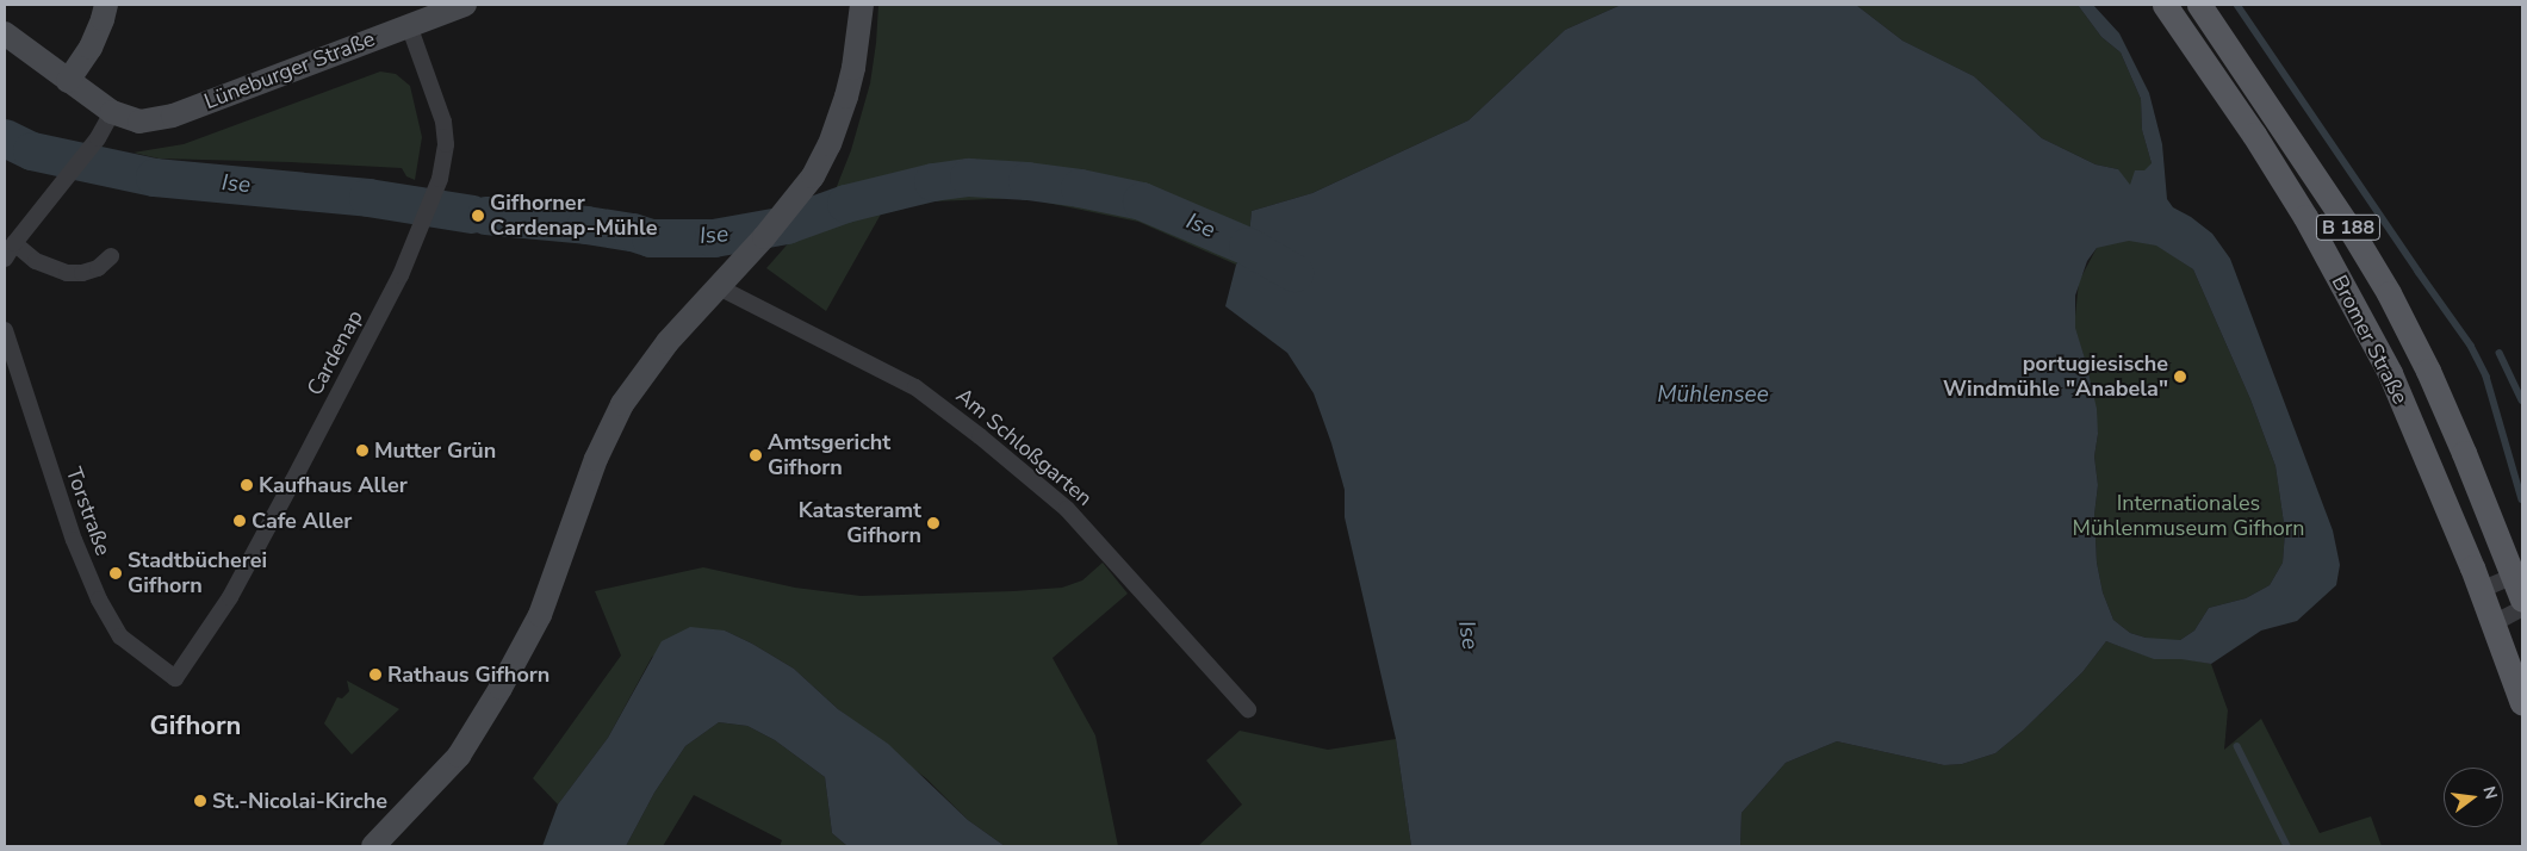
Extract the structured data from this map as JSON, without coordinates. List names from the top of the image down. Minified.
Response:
{"streets":{"main road":["B 188","Bromer Straße"],"street":["Lüneburger Straße","Cardenap","Am Schloßgarten","Torstraße"]},"crossings":[["Lüneburger Straße","Cardenap"],["Cardenap","Torstraße"]],"districts":["Gifhorn"],"water":["Ise","Mühlensee"],"parks":["Internationales Mühlenmuseum Gifhorn"],"places":["Gifhorner Cardenap-Mühle","portugiesische Windmühle \"Anabela\"","Mutter Grün","Amtsgericht Gifhorn","Kaufhaus Aller","Cafe Aller","Katasteramt Gifhorn","Stadtbücherei Gifhorn","Rathaus Gifhorn","St.-Nicolai-Kirche"],"north":"right"}
